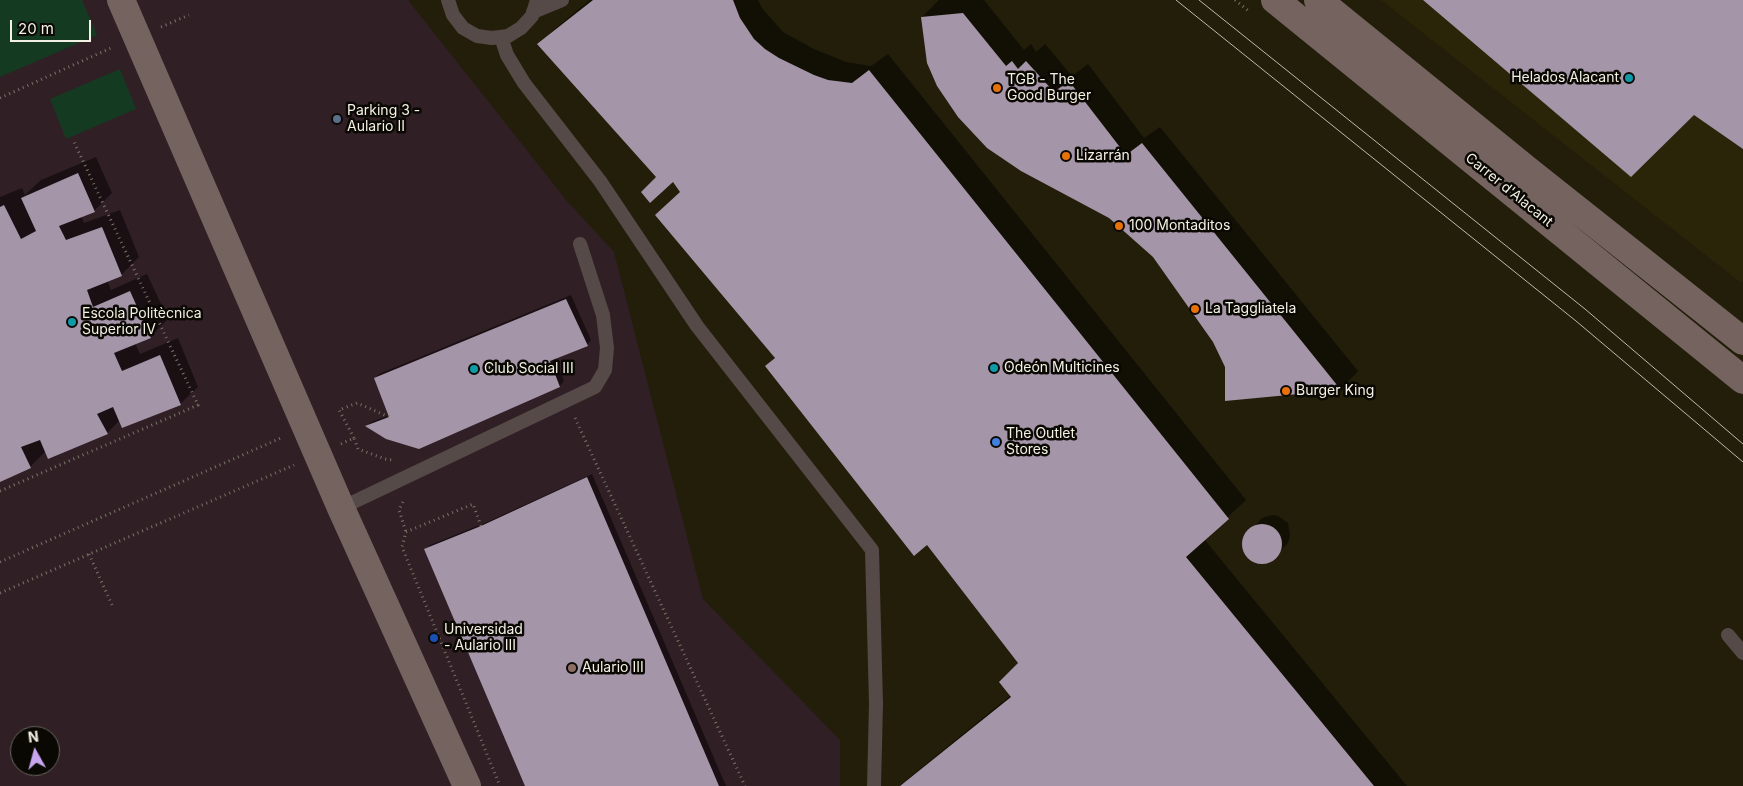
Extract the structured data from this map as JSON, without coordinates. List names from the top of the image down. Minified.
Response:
{"streets":{"main road":["Carrer d'Alacant"]},"places":["Helados Alacant","TGB - The Good Burger","Parking 3 - Aulario II","Lizarrán","100 Montaditos","La Taggliatela","Escola Politècnica Superior IV","Odeón Multicines","Club Social III","Burger King","The Outlet Stores","Universidad - Aulario III","Aulario III"],"scale_bar":"20 m","north":"top"}
